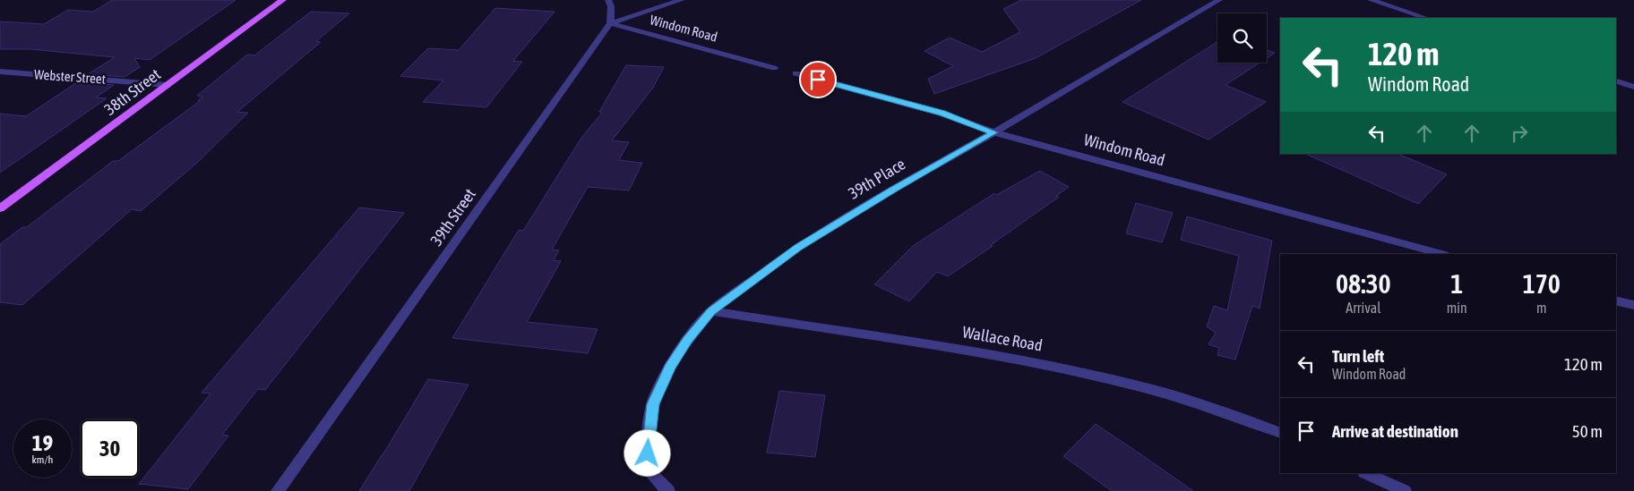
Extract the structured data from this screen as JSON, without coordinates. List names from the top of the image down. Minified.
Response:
{"streets":{"main road":["38th Street"],"street":["Windom Road","Webster Street","39th Place","39th Street","Wallace Road"]},"crossings":[["Windom Road","39th Place"],["Windom Road","39th Street"],["Webster Street","38th Street"],["39th Place","Wallace Road"]],"page":{"turn":["120 m","Windom Road"],"eta":["08:30","Arrival","1","min","170","m"],"list":[{"name":"Turn left","note":"Windom Road","value":"120 m"},{"name":"Arrive at destination","value":"50 m"}],"speed":"19 km/h","limit":"30"}}
